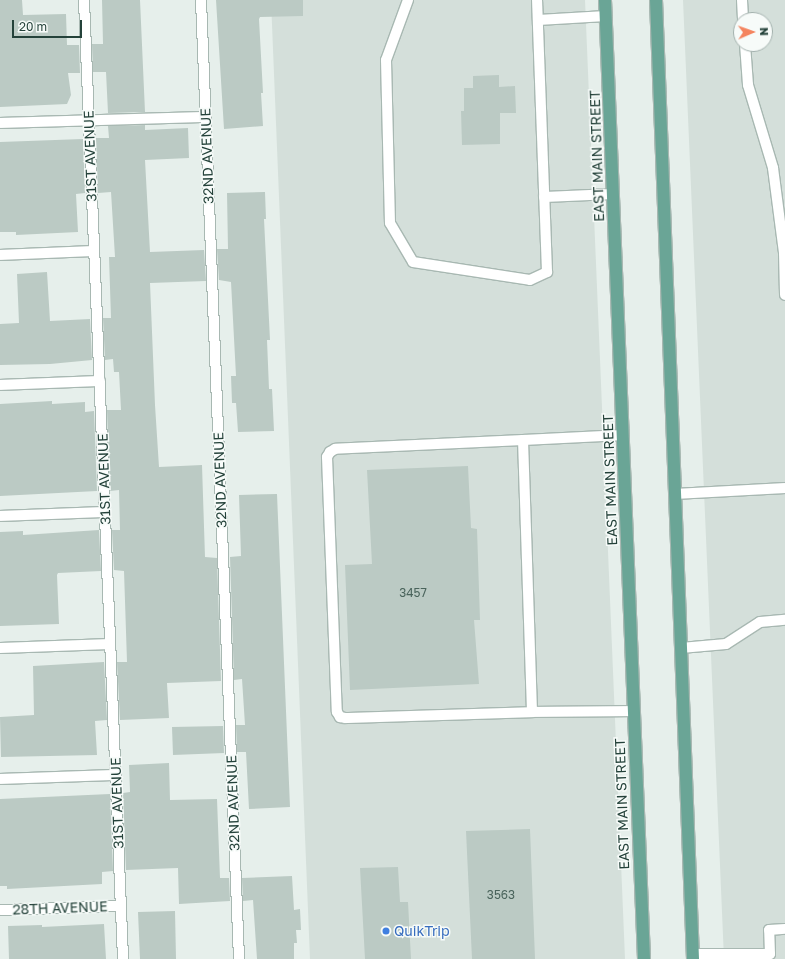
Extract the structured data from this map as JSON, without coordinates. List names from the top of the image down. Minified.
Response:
{"streets":{"main road":["EAST MAIN STREET"],"lane":["31ST AVENUE","32ND AVENUE","28TH AVENUE"]},"crossings":[["31ST AVENUE","28TH AVENUE"]],"places":["QuikTrip"],"house_numbers":["3457","3563"],"scale_bar":"20 m","north":"right"}
